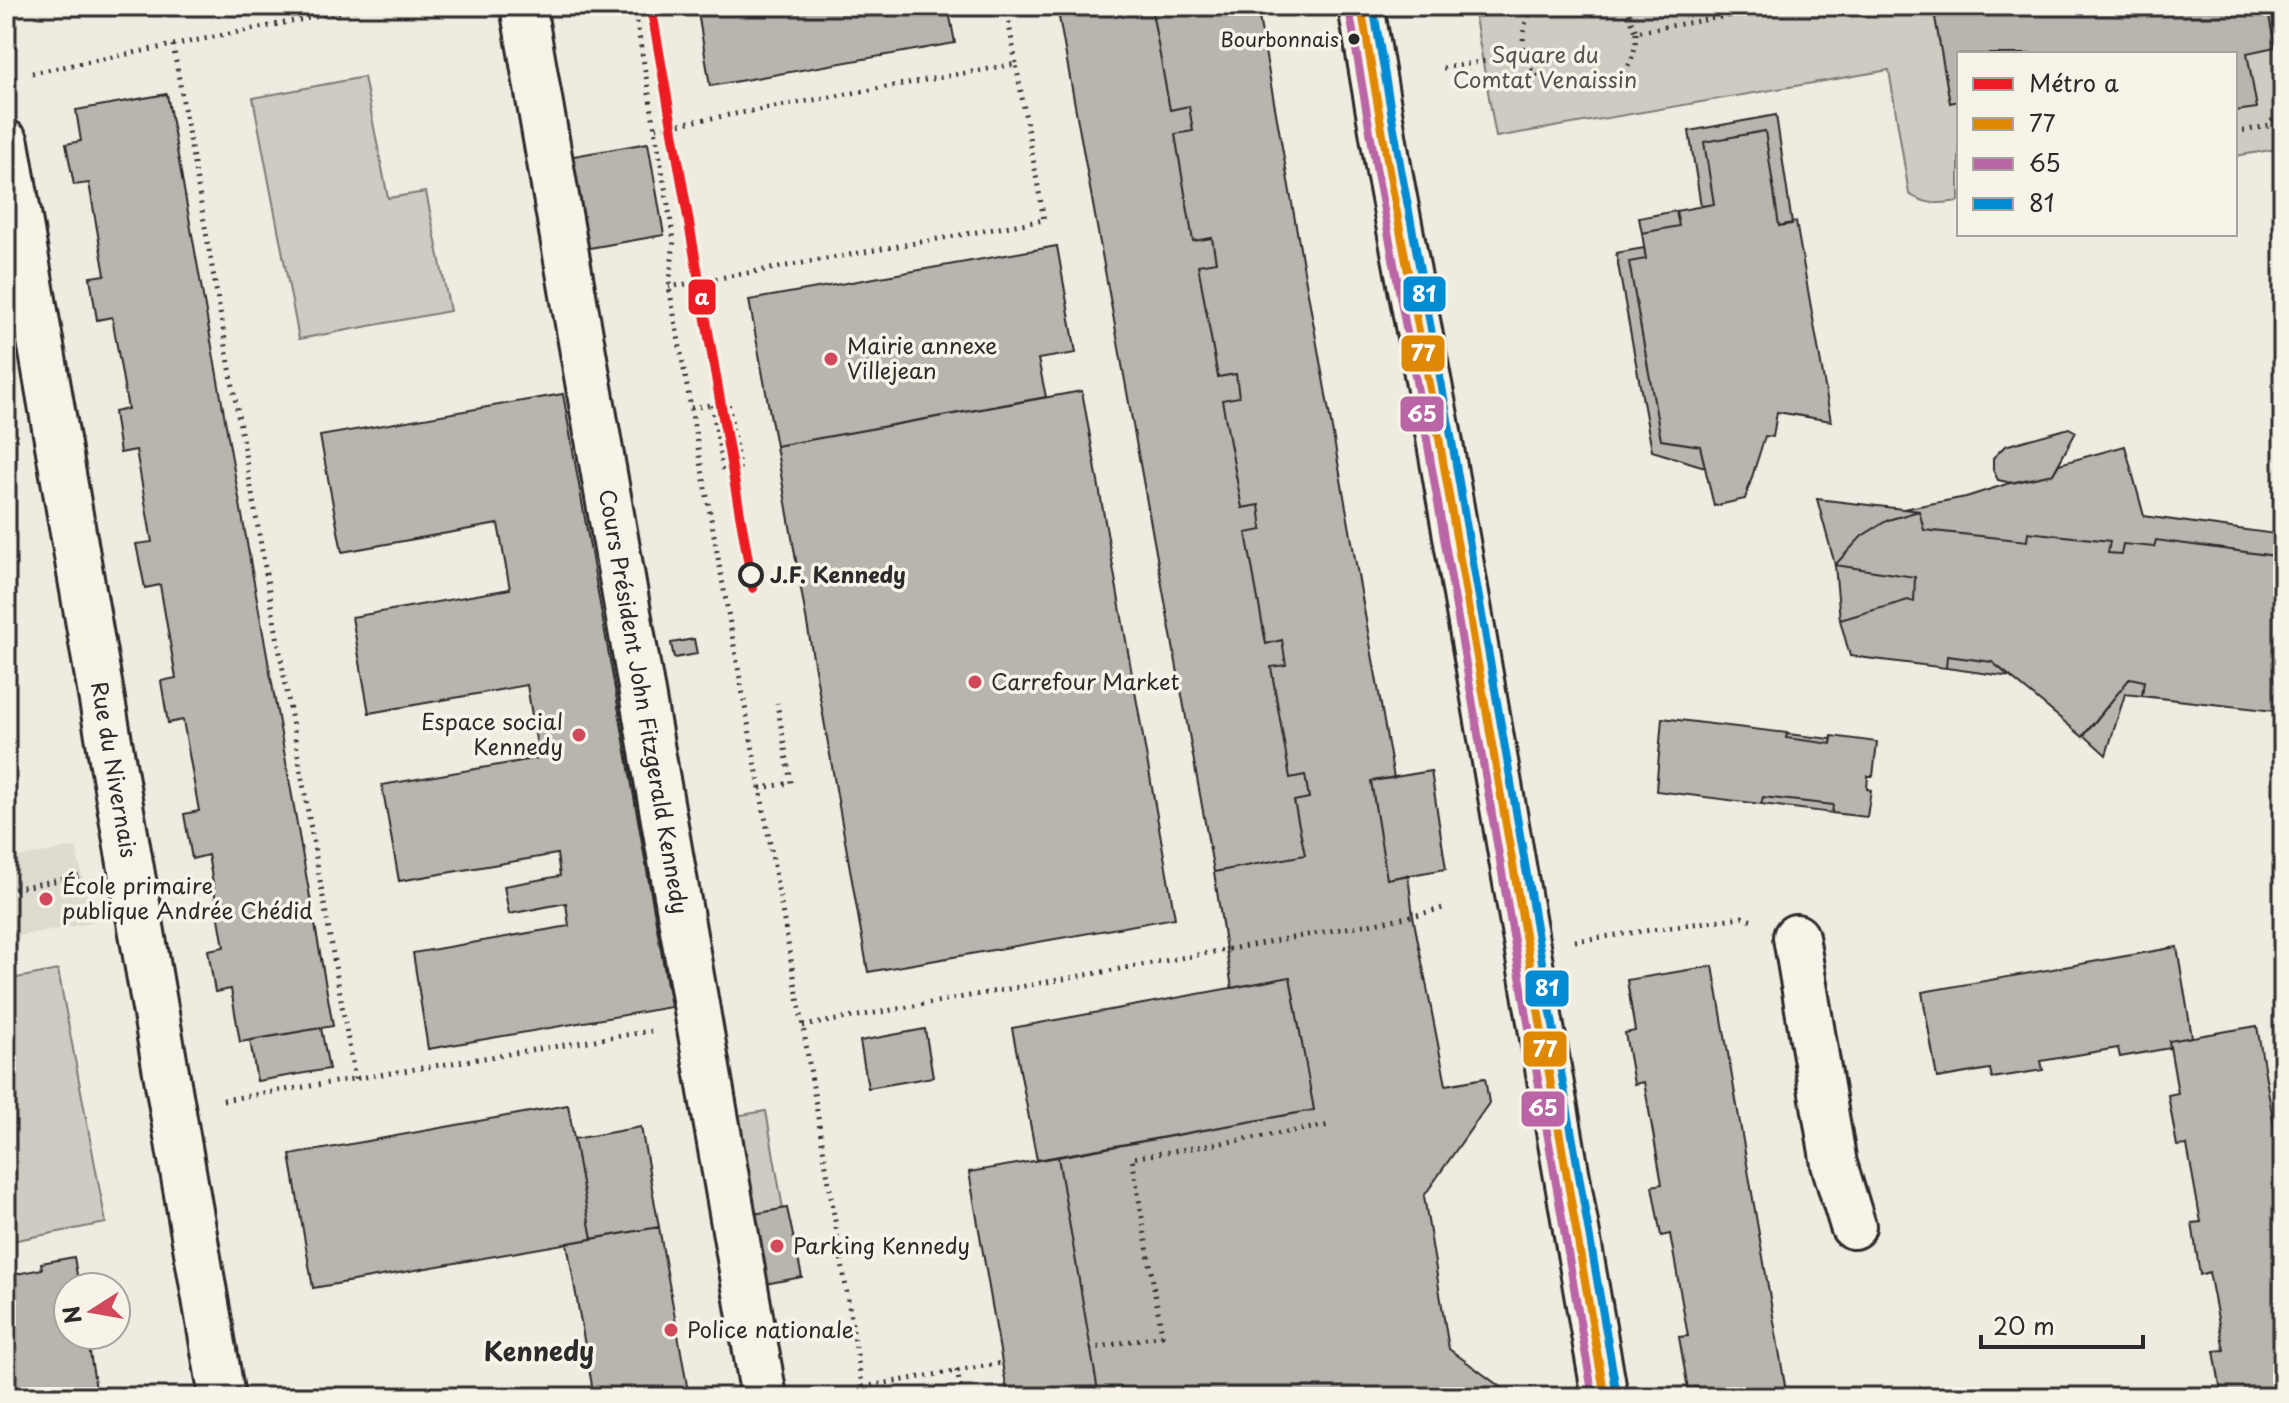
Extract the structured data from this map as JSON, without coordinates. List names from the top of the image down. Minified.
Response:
{"streets":{"street":["Cours Président John Fitzgerald Kennedy","Rue du Nivernais"]},"districts":["Kennedy"],"parks":["Square du Comtat Venaissin"],"places":["Bourbonnais","Mairie annexe Villejean","J.F. Kennedy","Carrefour Market","Espace social Kennedy","École primaire publique Andrée Chédid","Parking Kennedy","Police nationale"],"lines":["metro line a","transit line 77","transit line 81","transit line 65"],"legend":["Métro a","77","65","81"],"scale_bar":"20 m","north":"left"}
